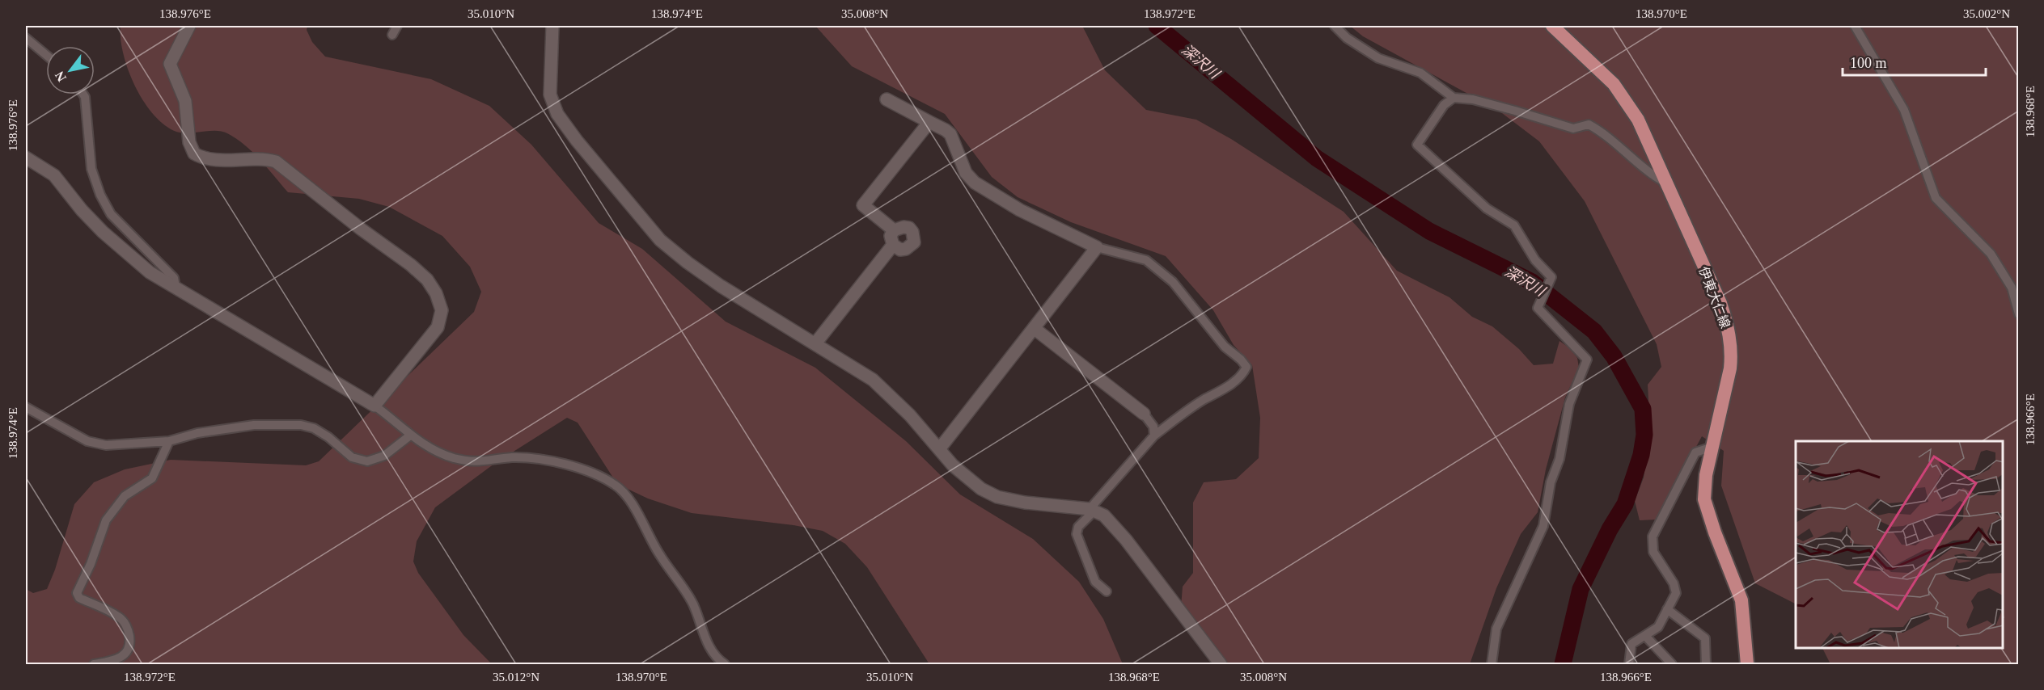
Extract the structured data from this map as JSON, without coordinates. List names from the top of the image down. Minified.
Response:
{"streets":{"main road":["伊東大仁線"]},"water":["深沢川"],"scale_bar":"100 m","north":"bottom left","coordinates":["138.976°E","35.010°N","138.974°E","35.008°N","138.972°E","138.970°E","35.002°N","138.968°E","138.966°E","35.012°N"]}
